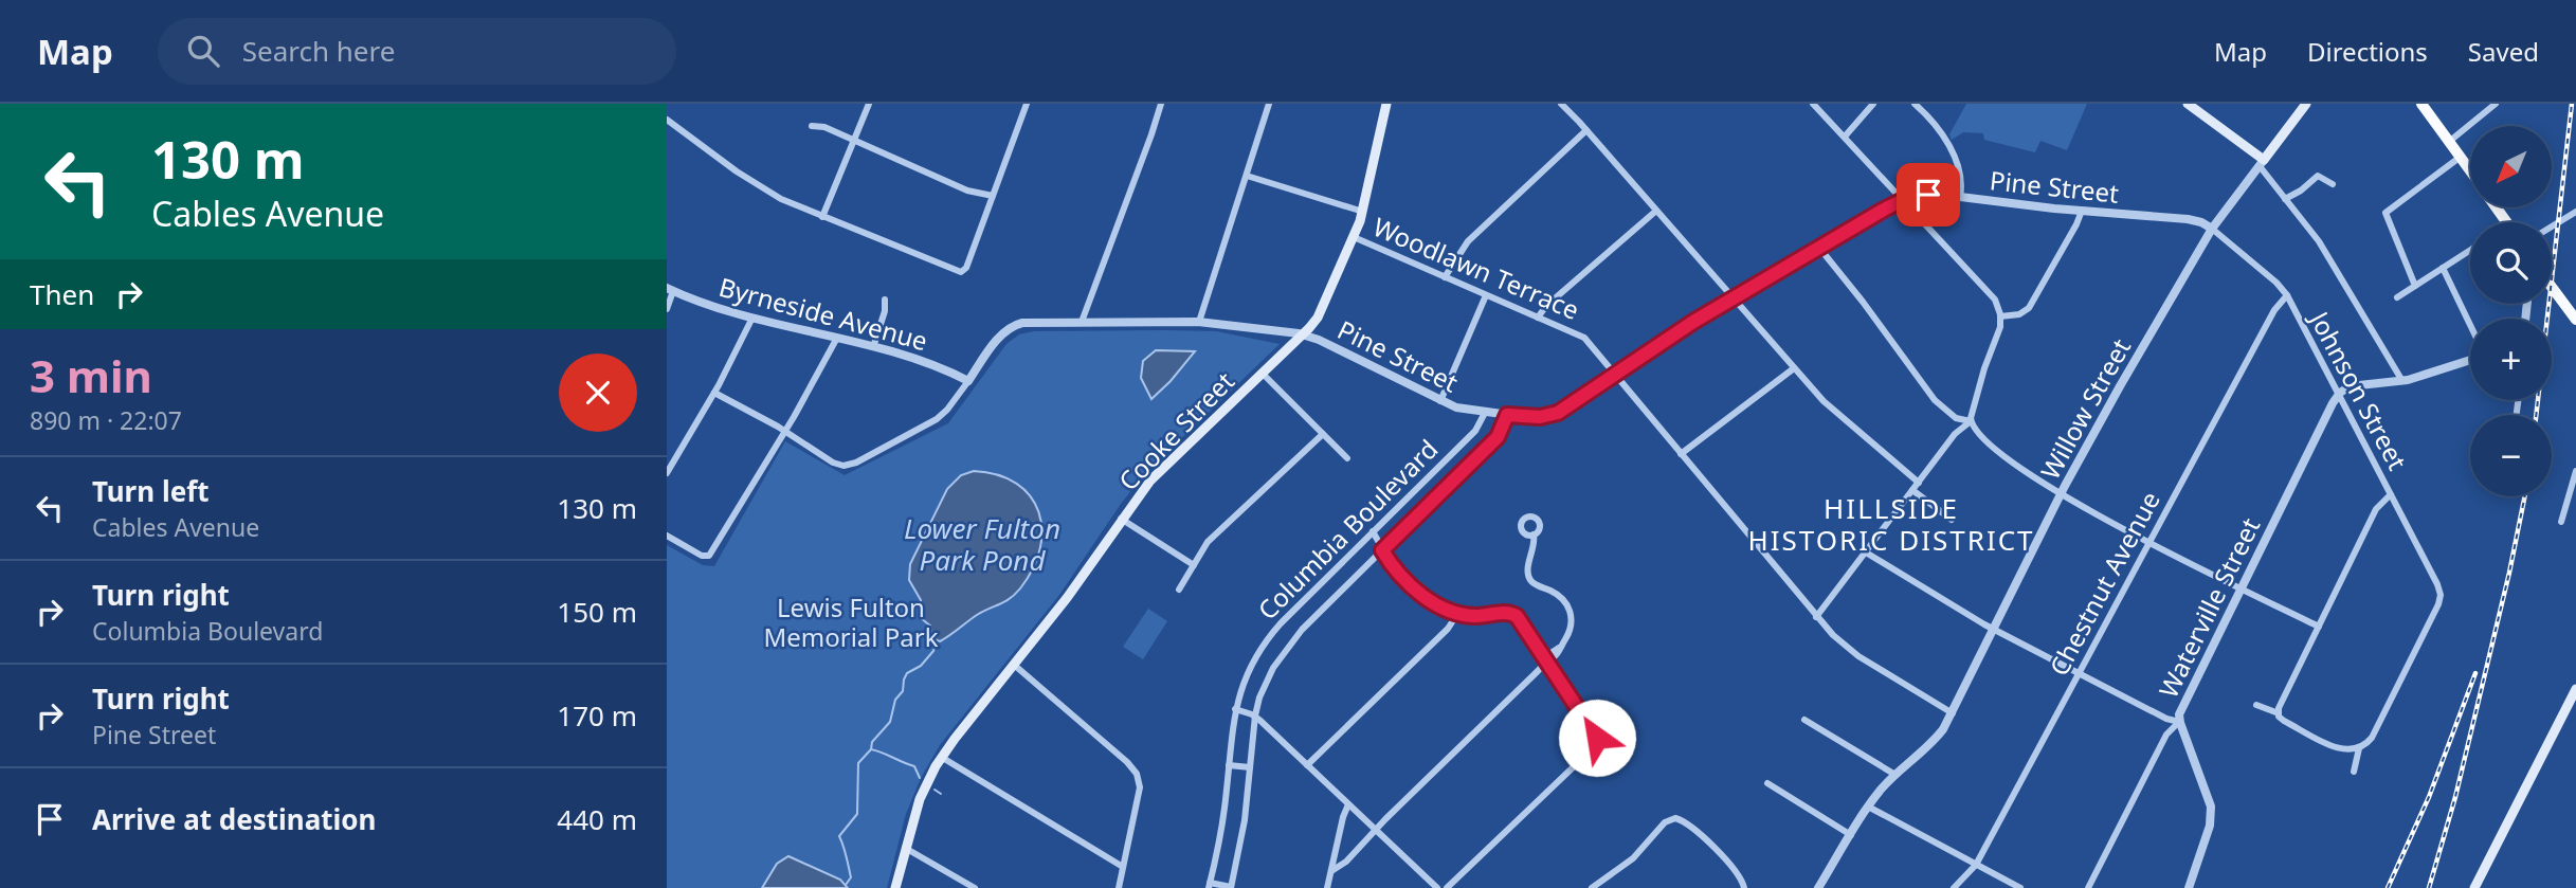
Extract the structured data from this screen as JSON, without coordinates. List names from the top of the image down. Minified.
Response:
{"streets":{"main road":["Willow Street","Cooke Street"],"street":["Pine Street","Woodlawn Terrace","Byrneside Avenue","Johnson Street","Columbia Boulevard","Chestnut Avenue","Waterville Street"]},"crossings":[["Pine Street","Woodlawn Terrace"],["Pine Street","Byrneside Avenue"],["Pine Street","Johnson Street"],["Pine Street","Willow Street"],["Pine Street","Cooke Street"],["Pine Street","Columbia Boulevard"],["Woodlawn Terrace","Willow Street"],["Woodlawn Terrace","Cooke Street"],["Johnson Street","Willow Street"],["Johnson Street","Chestnut Avenue"],["Johnson Street","Waterville Street"]],"districts":["HILLSIDE HISTORIC DISTRICT"],"water":["Lower Fulton Park Pond"],"parks":["Lewis Fulton Memorial Park"],"north":"bottom left","page":{"header":"Map","search":"Search here","nav":["Map","Directions","Saved"],"turn":["130 m","Cables Avenue"],"map_buttons":["+","−"],"then":"Then","heading":["3 min","890 m · 22:07"],"list":[{"name":"Turn left","note":"Cables Avenue","value":"130 m"},{"name":"Turn right","note":"Columbia Boulevard","value":"150 m"},{"name":"Turn right","note":"Pine Street","value":"170 m"},{"name":"Arrive at destination","value":"440 m"}]}}
